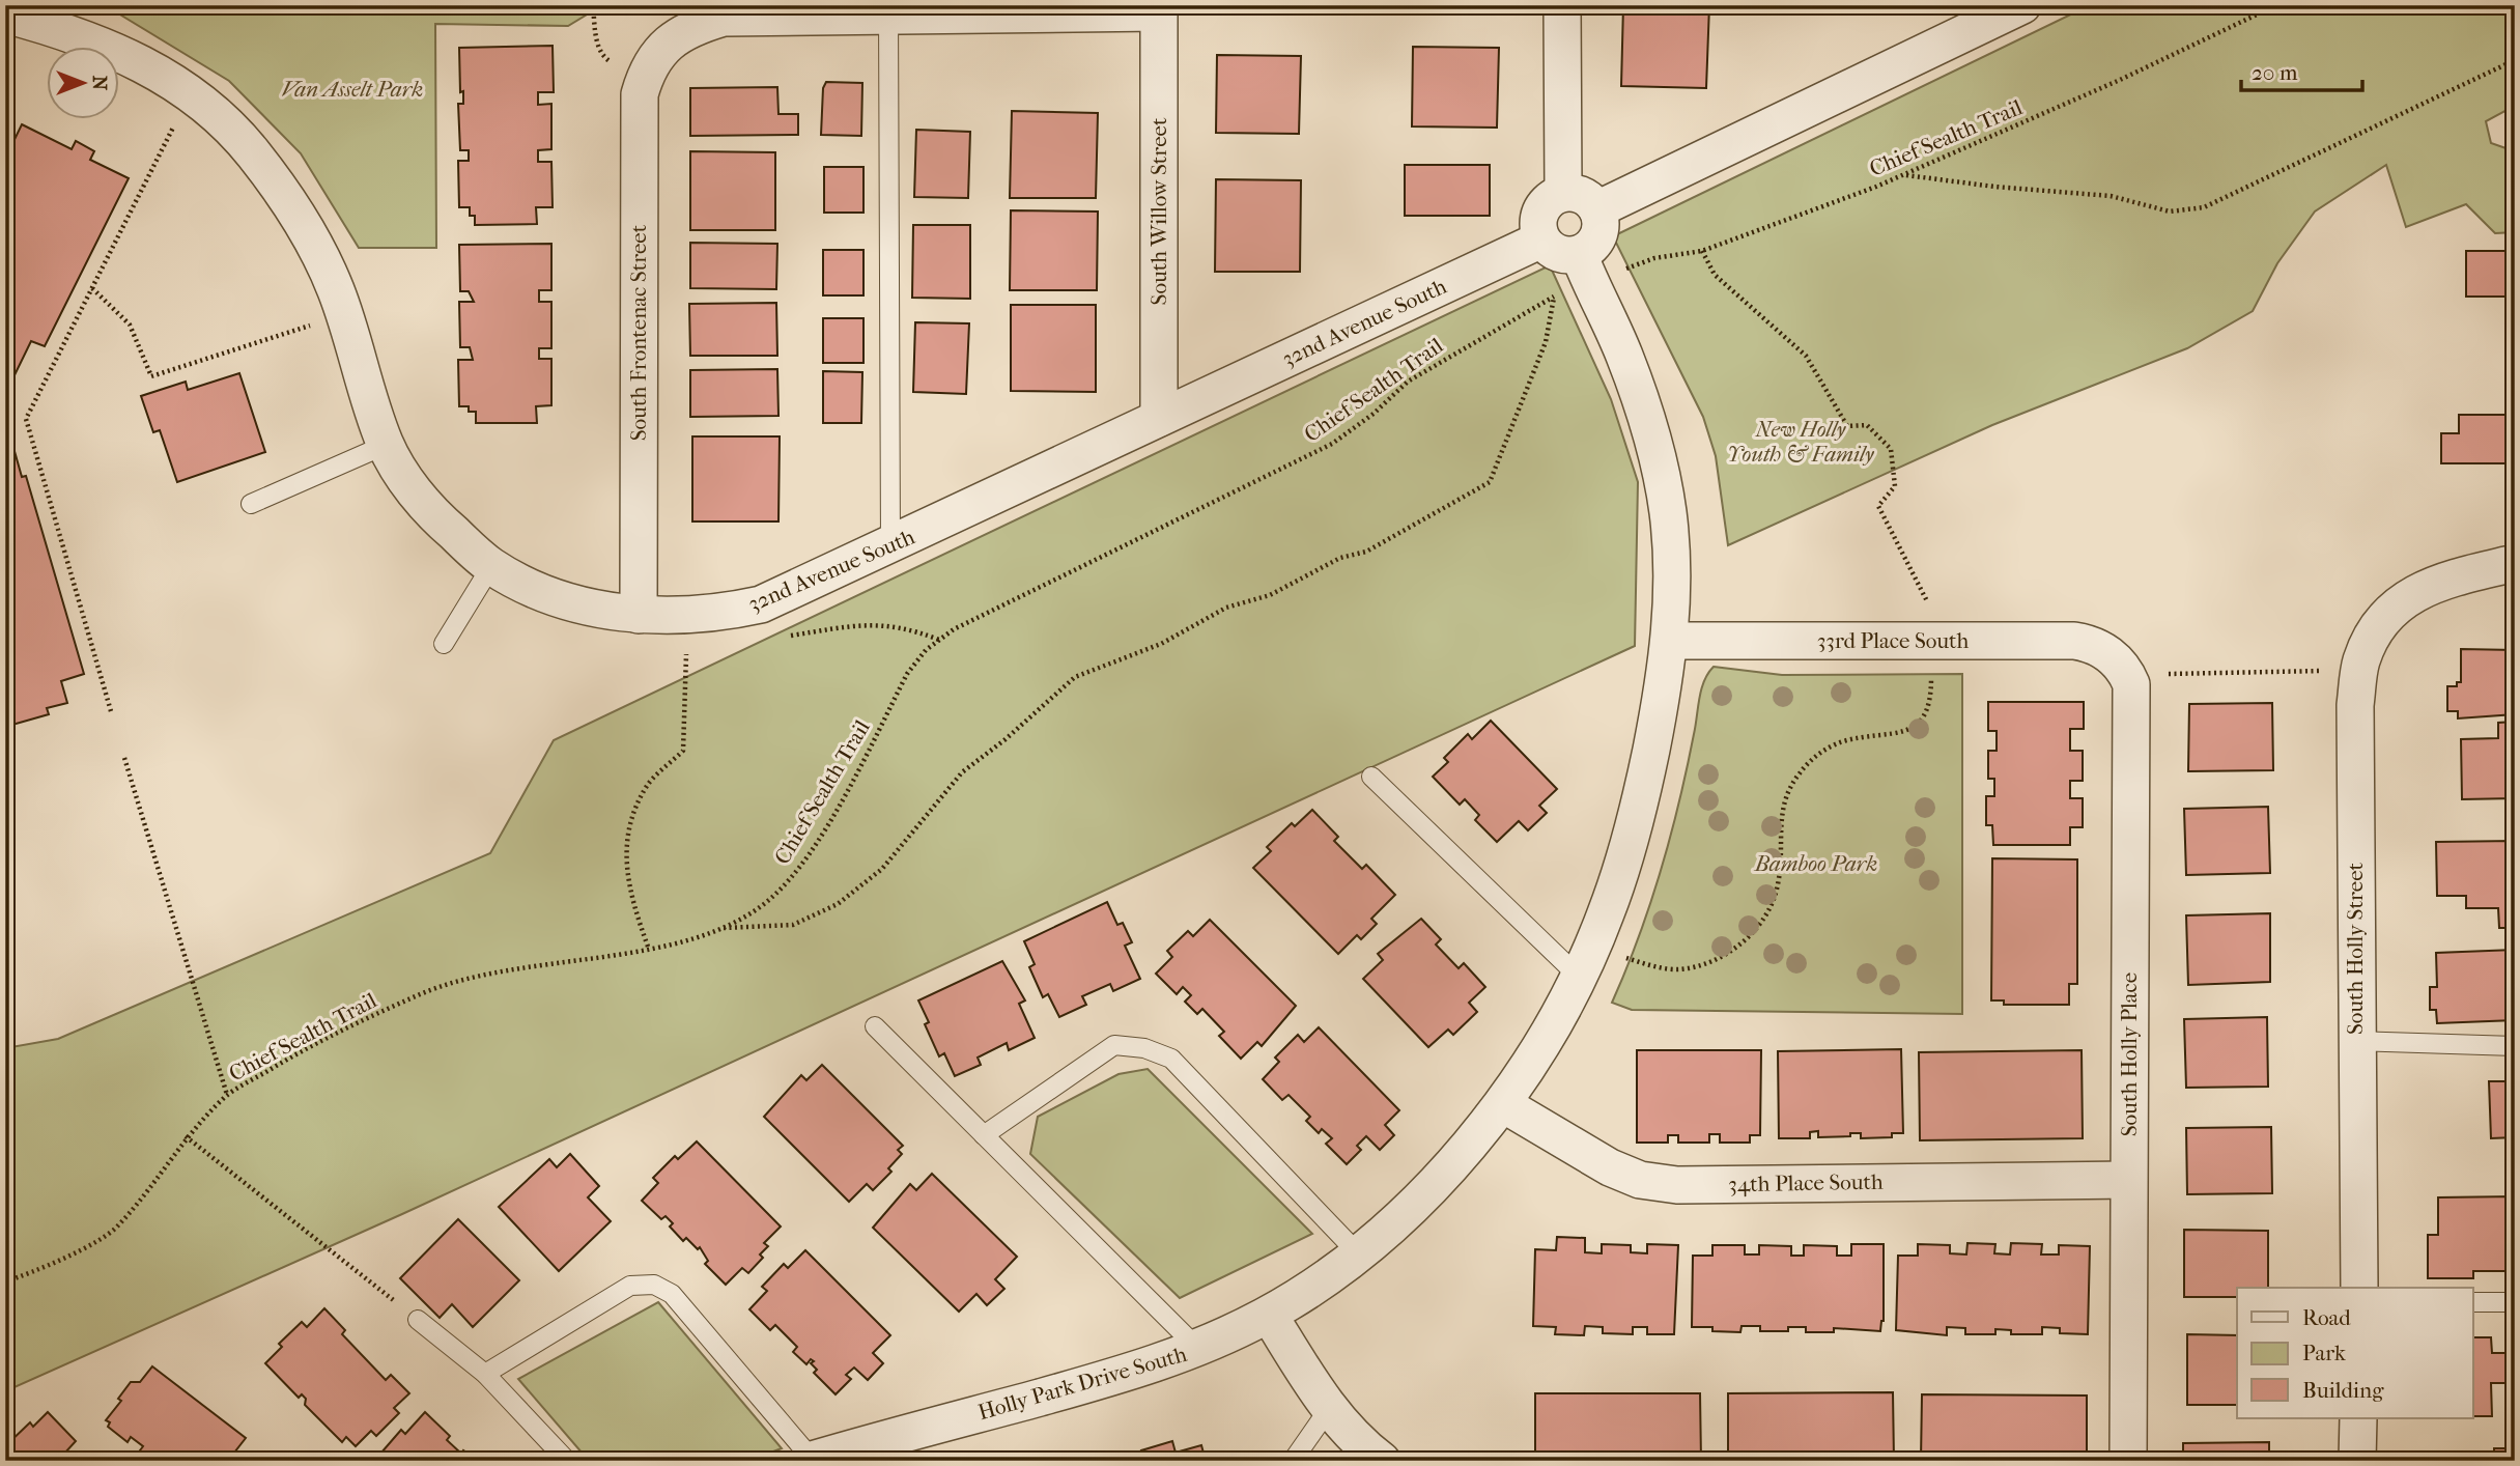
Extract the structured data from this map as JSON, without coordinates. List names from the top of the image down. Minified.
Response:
{"streets":{"street":["South Willow Street","32nd Avenue South","South Frontenac Street","33rd Place South","South Holly Street","South Holly Place","34th Place South","Holly Park Drive South"],"path":["Chief Sealth Trail"]},"crossings":[["South Willow Street","32nd Avenue South"],["32nd Avenue South","South Frontenac Street"],["32nd Avenue South","Holly Park Drive South"],["33rd Place South","South Holly Place"],["33rd Place South","Holly Park Drive South"],["South Holly Place","34th Place South"],["34th Place South","Holly Park Drive South"]],"parks":["Van Asselt Park","New Holly Youth & Family","Bamboo Park"],"legend":["Road","Park","Building"],"scale_bar":"20 m","north":"right"}
